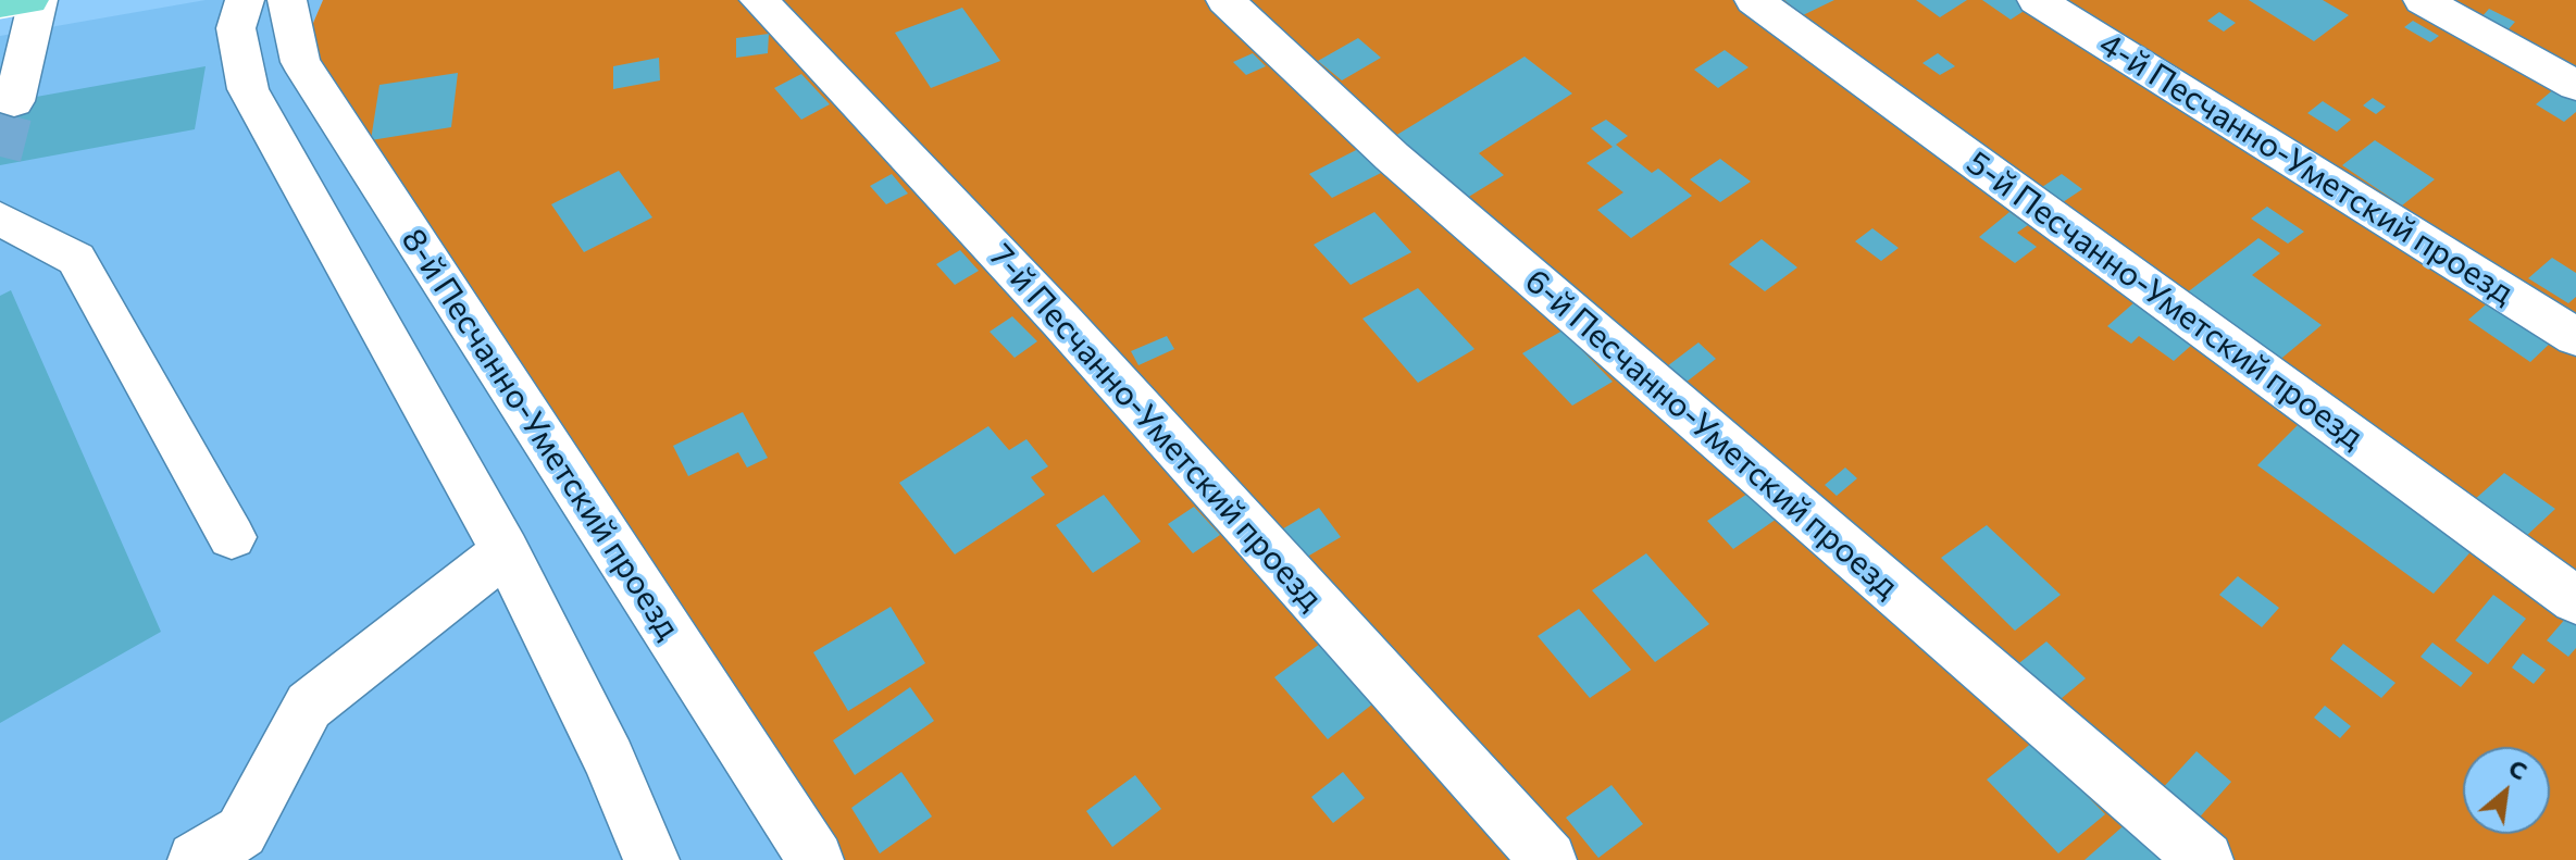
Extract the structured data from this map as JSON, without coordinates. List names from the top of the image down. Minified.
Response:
{"streets":{"street":["4-й Песчанно-Уметский проезд","5-й Песчанно-Уметский проезд","7-й Песчанно-Уметский проезд","8-й Песчанно-Уметский проезд","6-й Песчанно-Уметский проезд"]},"north":"top right"}
